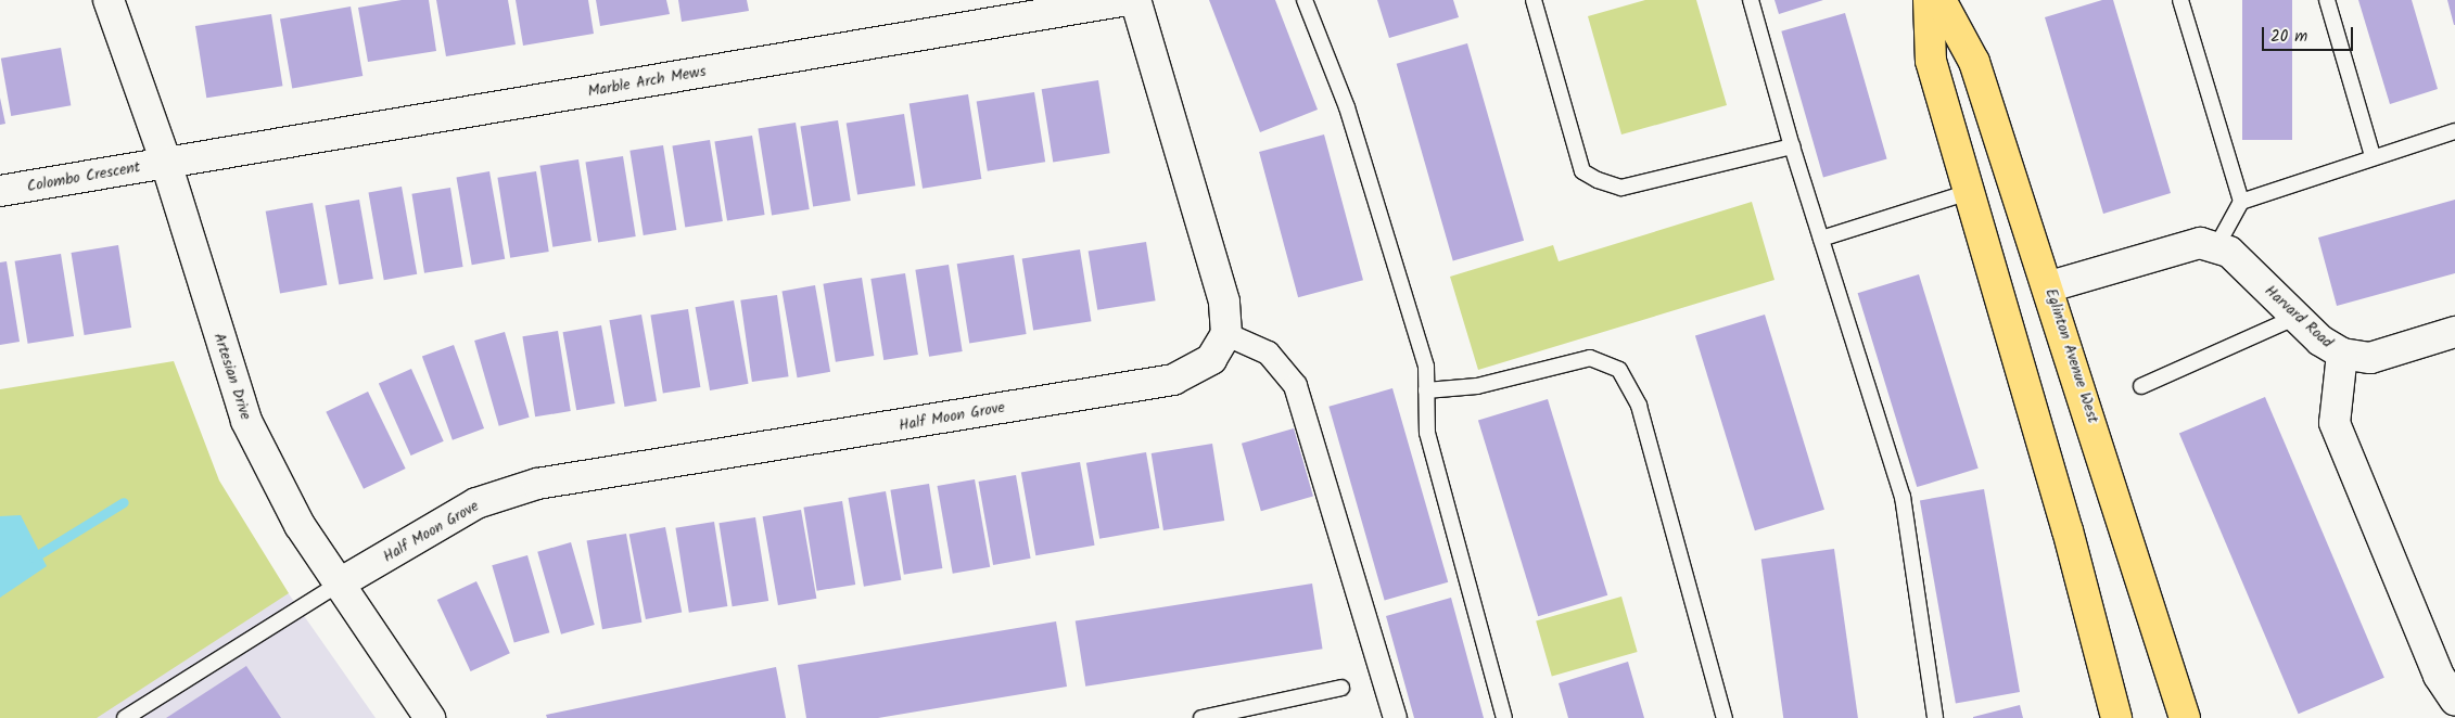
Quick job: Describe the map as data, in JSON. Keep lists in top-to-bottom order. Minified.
{"streets":{"main road":["Eglinton Avenue West"],"street":["Marble Arch Mews","Colombo Crescent","Harvard Road","Artesian Drive","Half Moon Grove"]},"crossings":[["Marble Arch Mews","Colombo Crescent"],["Marble Arch Mews","Artesian Drive"],["Colombo Crescent","Artesian Drive"],["Artesian Drive","Half Moon Grove"]],"scale_bar":"20 m"}
